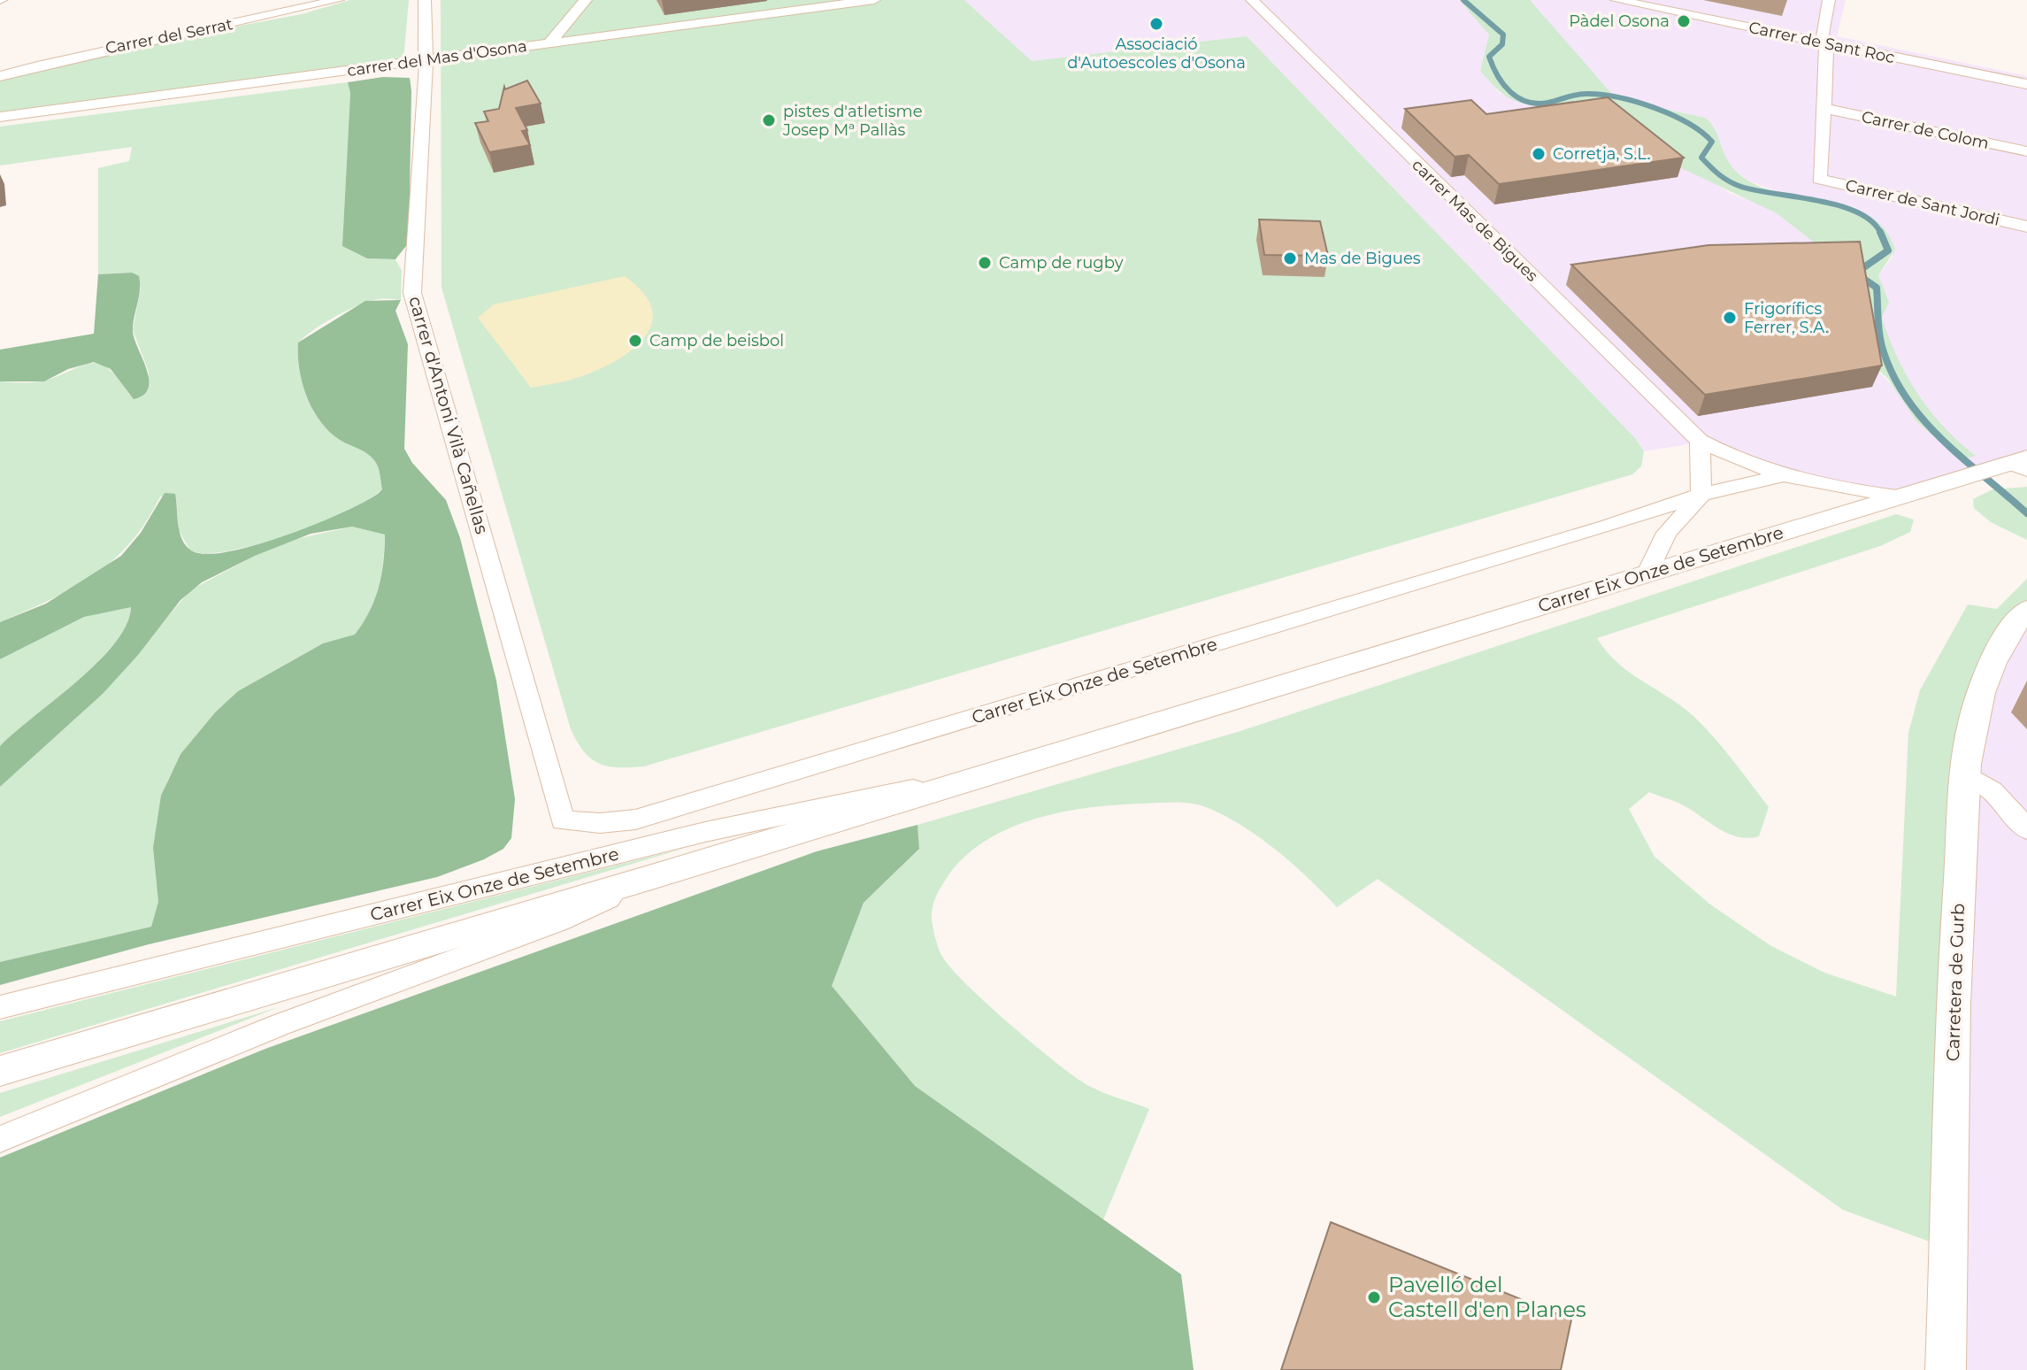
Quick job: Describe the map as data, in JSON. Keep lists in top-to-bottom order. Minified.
{"streets":{"street":["Carrer del Serrat","Carrer de Sant Roc","carrer del Mas d'Osona","Carrer de Colom","Carrer de Sant Jordi","carrer Mas de Bigues","carrer d'Antoni Vilà Cañellas","Carrer Eix Onze de Setembre","Carretera de Gurb"]},"crossings":[["carrer del Mas d'Osona","carrer d'Antoni Vilà Cañellas"],["Carrer de Colom","Carrer de Sant Jordi"],["carrer Mas de Bigues","Carrer Eix Onze de Setembre"],["carrer d'Antoni Vilà Cañellas","Carrer Eix Onze de Setembre"]],"places":["Pàdel Osona","Associació d'Autoescoles d'Osona","pistes d'atletisme Josep Mª Pallàs","Corretja, S.L.","Mas de Bigues","Camp de rugby","Frigorífics Ferrer, S.A.","Camp de beisbol","Pavelló del Castell d'en Planes"]}
